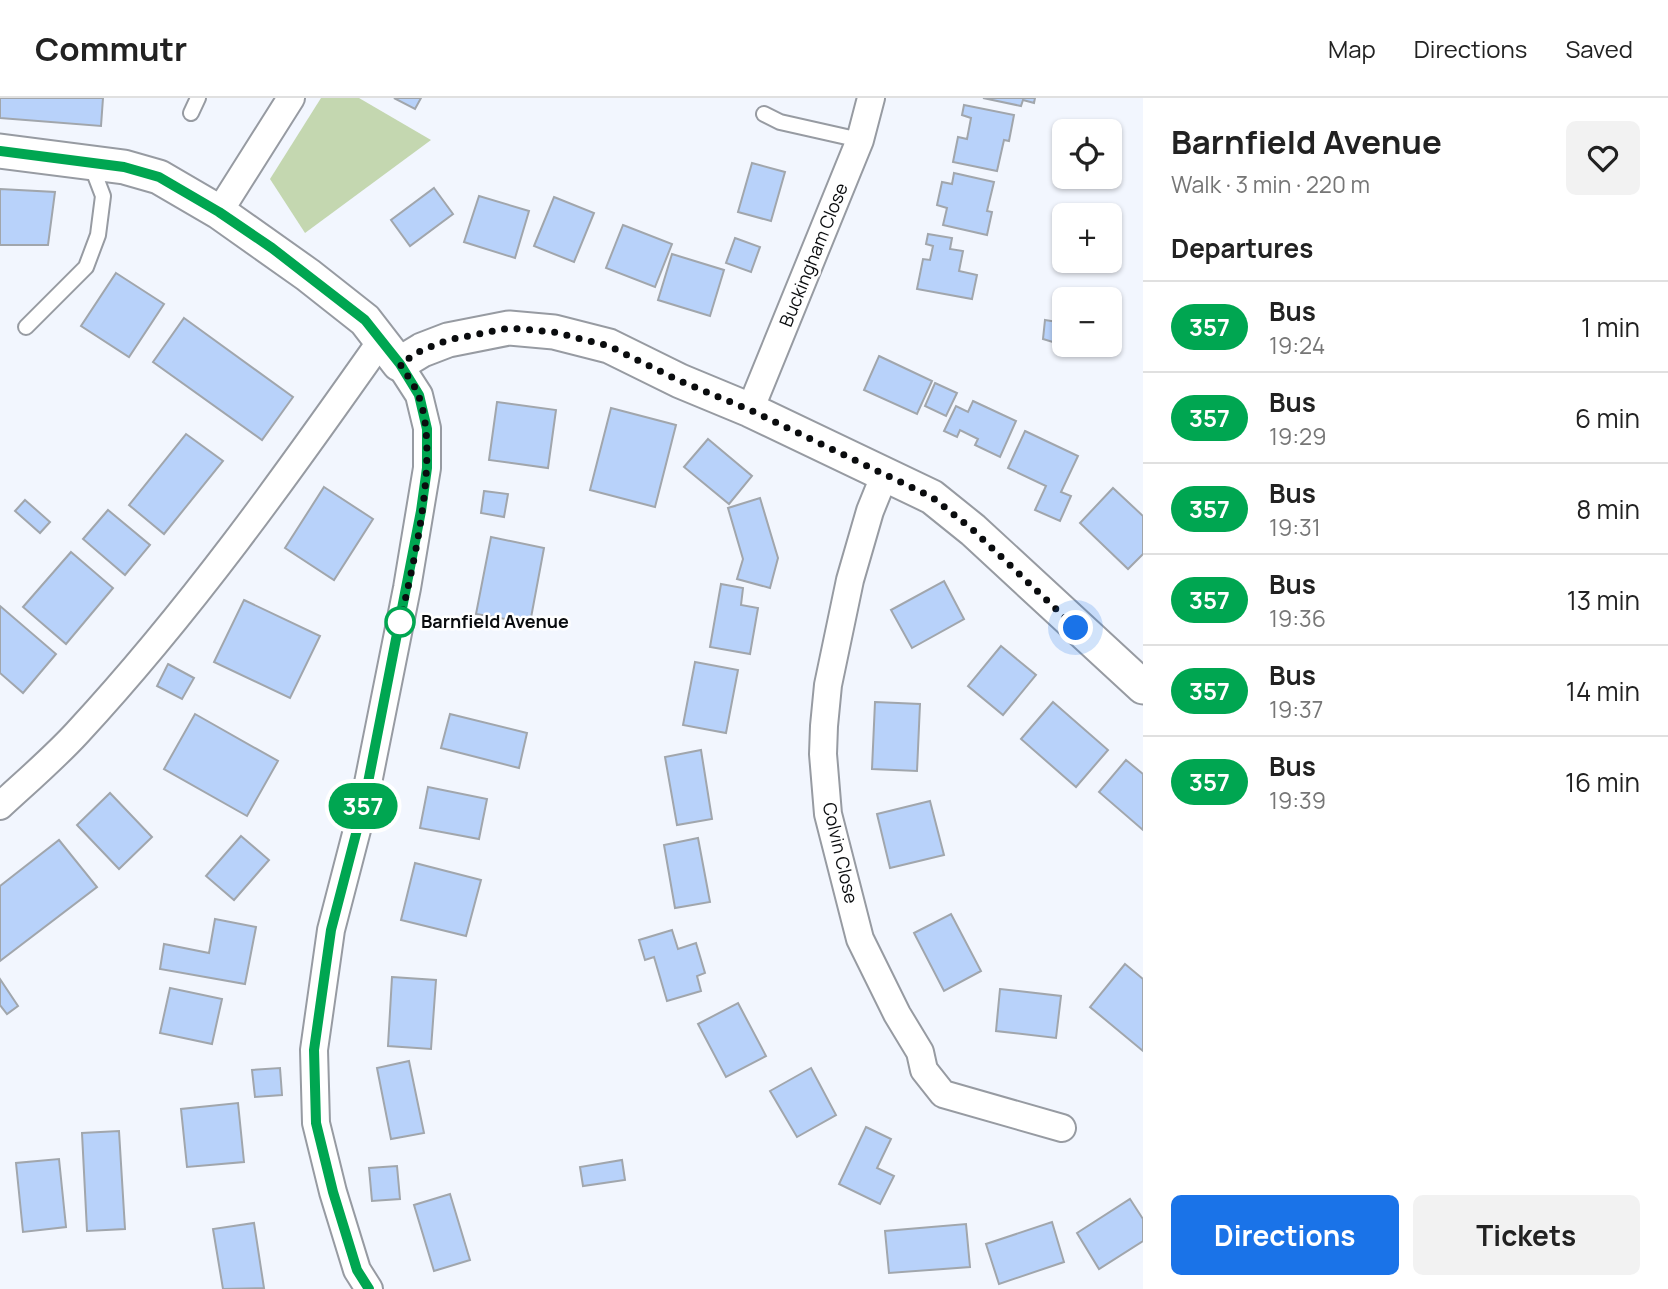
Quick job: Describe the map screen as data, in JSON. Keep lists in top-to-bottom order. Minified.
{"streets":{"street":["Buckingham Close","Colvin Close"]},"places":["Barnfield Avenue"],"lines":["bus line 357"],"page":{"header":"Commutr","nav":["Map","Directions","Saved"],"on_map":"357","heading":[["Barnfield Avenue","Walk · 3 min · 220 m"],"Departures"],"map_buttons":["+","−"],"list":[{"mark":"357","name":"Bus","note":"19:24","value":"1 min"},{"mark":"357","name":"Bus","note":"19:29","value":"6 min"},{"mark":"357","name":"Bus","note":"19:31","value":"8 min"},{"mark":"357","name":"Bus","note":"19:36","value":"13 min"},{"mark":"357","name":"Bus","note":"19:37","value":"14 min"},{"mark":"357","name":"Bus","note":"19:39","value":"16 min"}],"buttons":["Directions","Tickets"]}}
